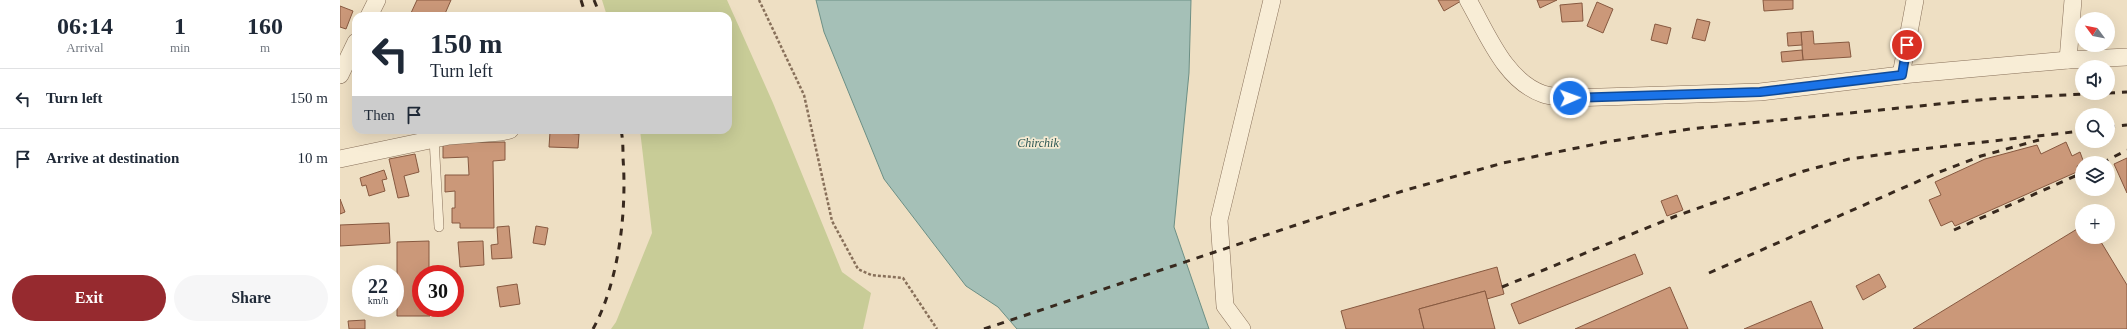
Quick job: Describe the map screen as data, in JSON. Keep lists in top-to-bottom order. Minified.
{"water":["Chirchik"],"north":"top left","page":{"eta":["06:14","Arrival","1","min","160","m"],"map_buttons":"+","turn":["150 m","Turn left"],"list":[{"name":"Turn left","value":"150 m"},{"name":"Arrive at destination","value":"10 m"}],"then":"Then","speed":"22 km/h","limit":"30","buttons":["Exit","Share"]}}
